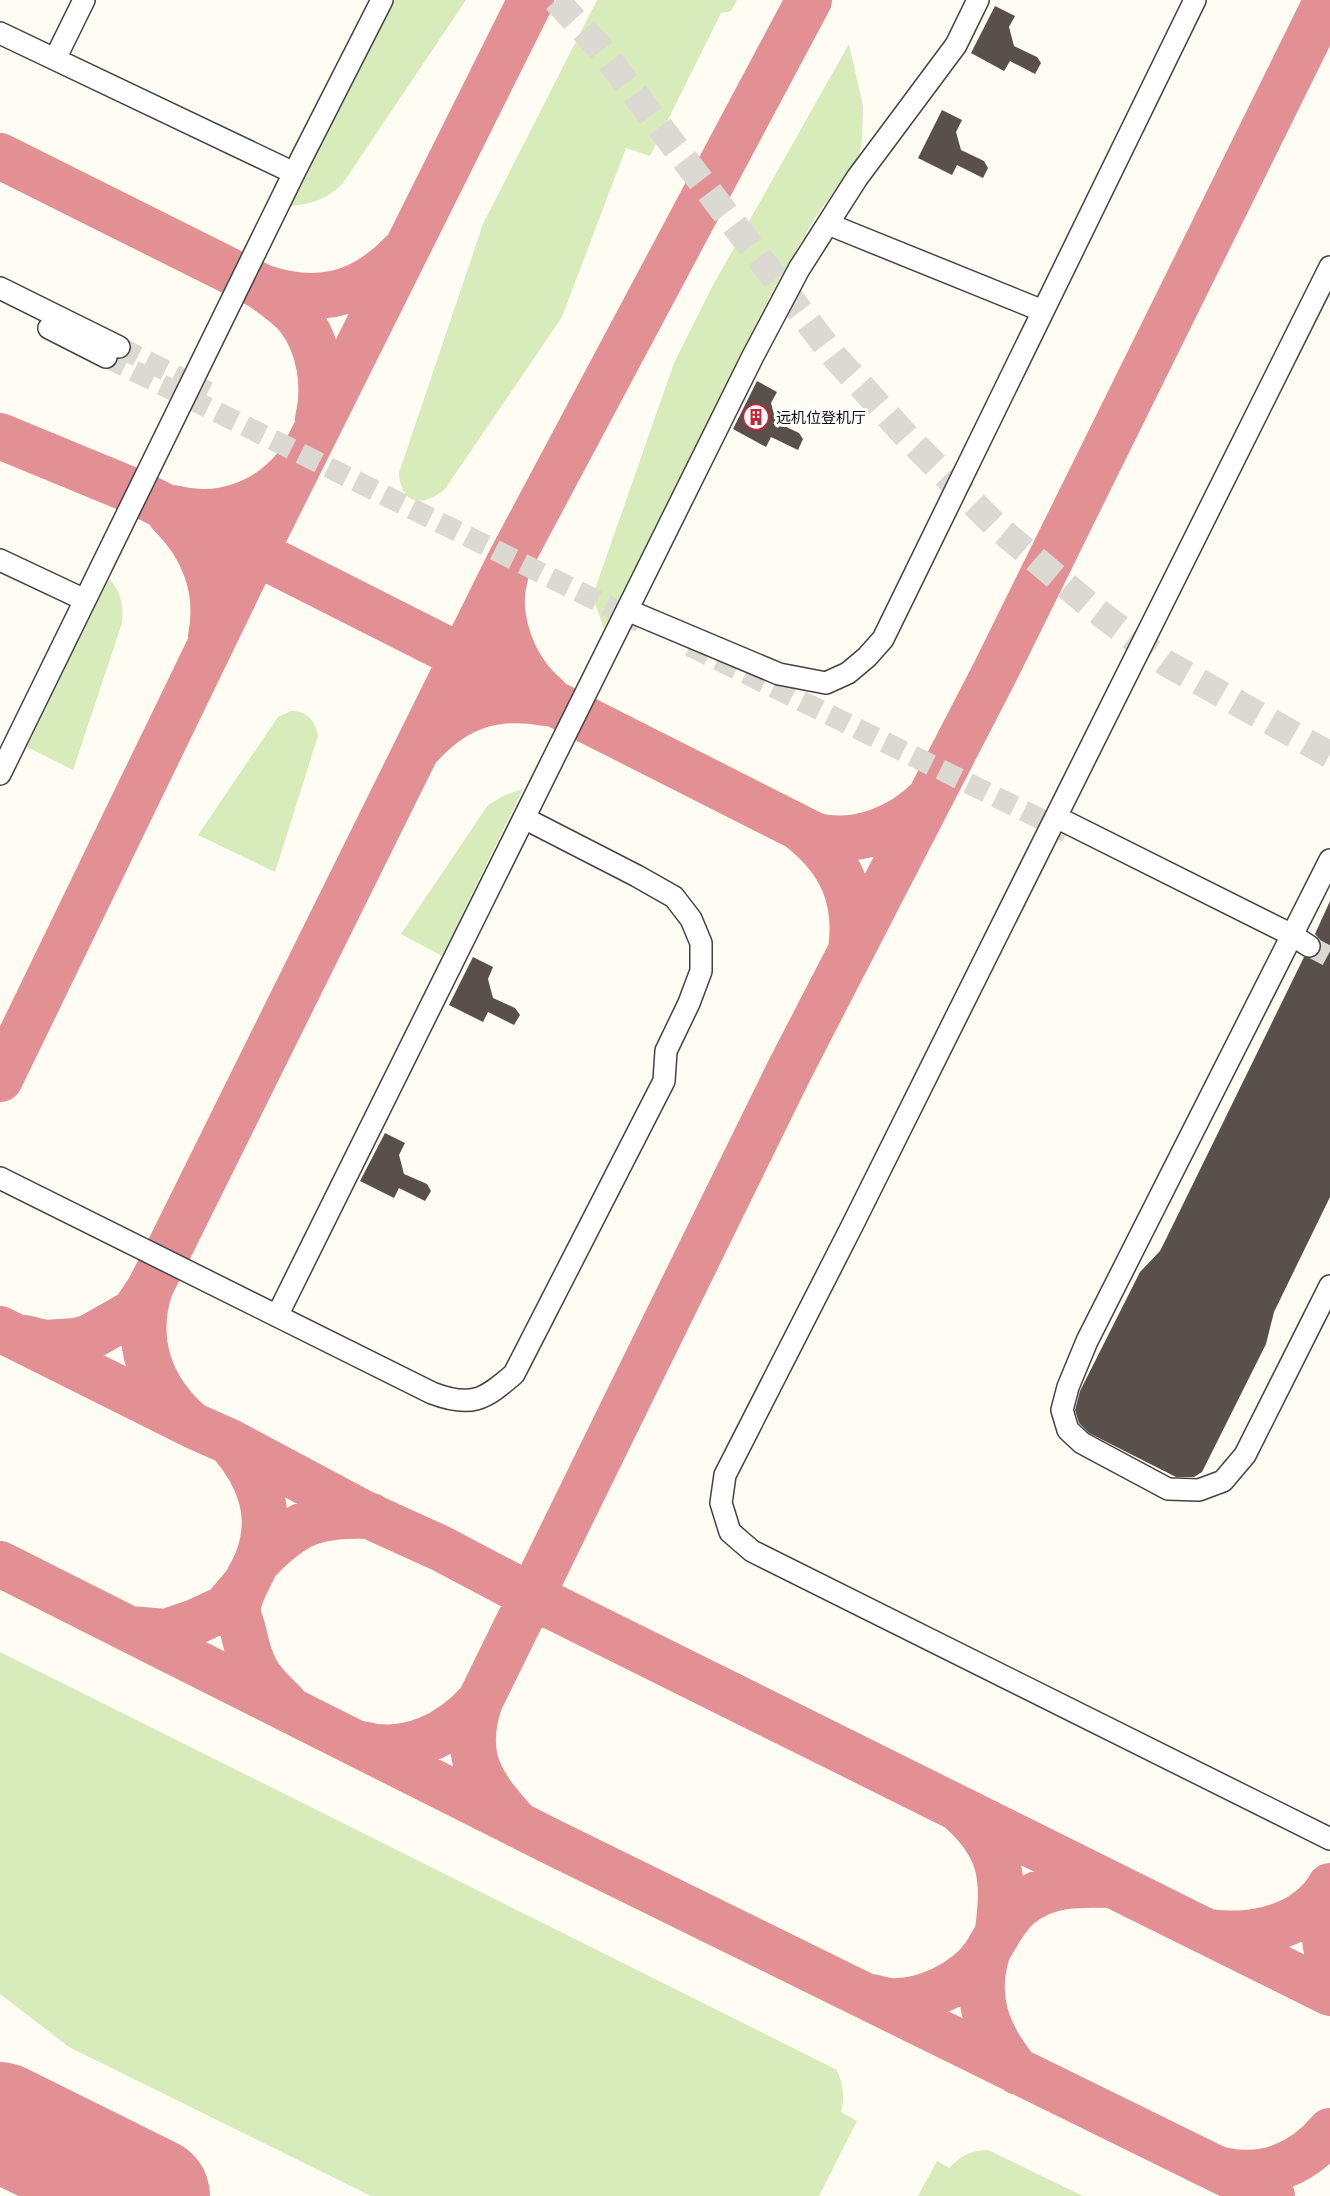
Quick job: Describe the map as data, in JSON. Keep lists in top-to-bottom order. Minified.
{"places":{"building":["远机位登机厅"]}}
